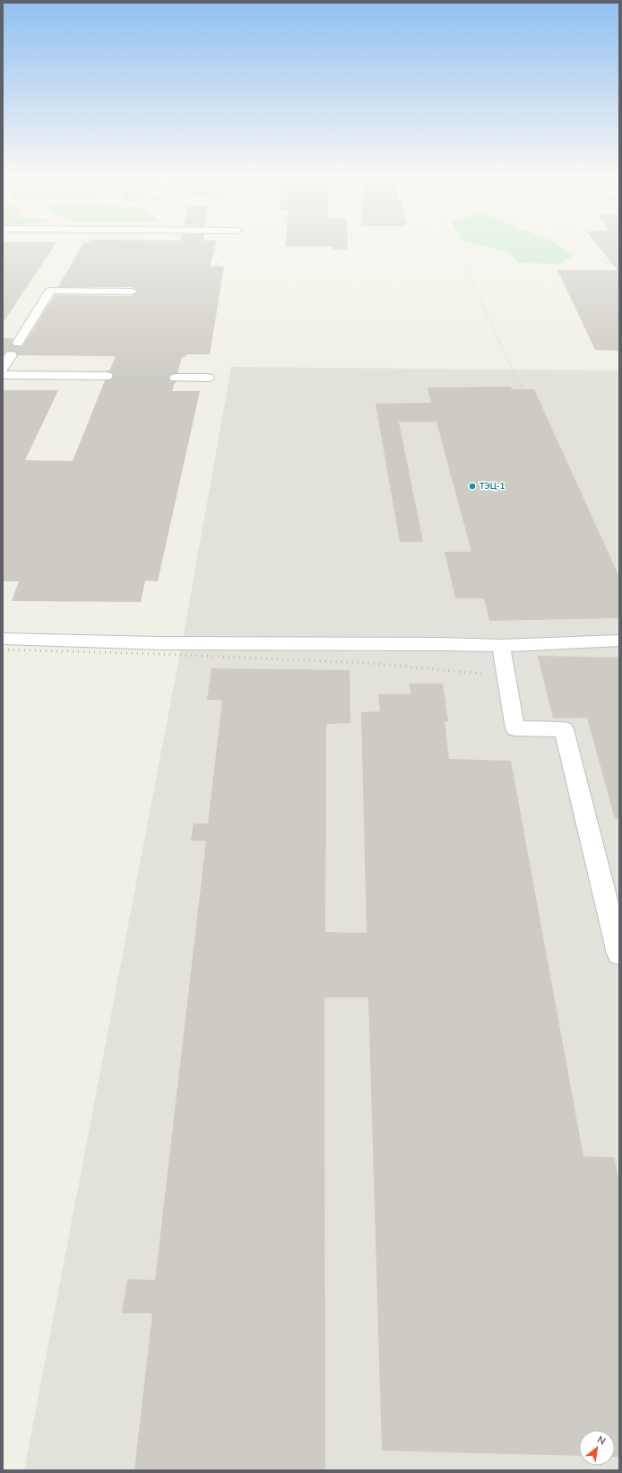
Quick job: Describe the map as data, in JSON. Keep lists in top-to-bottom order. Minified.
{"places":["ТЭЦ-1"],"north":"top right"}
